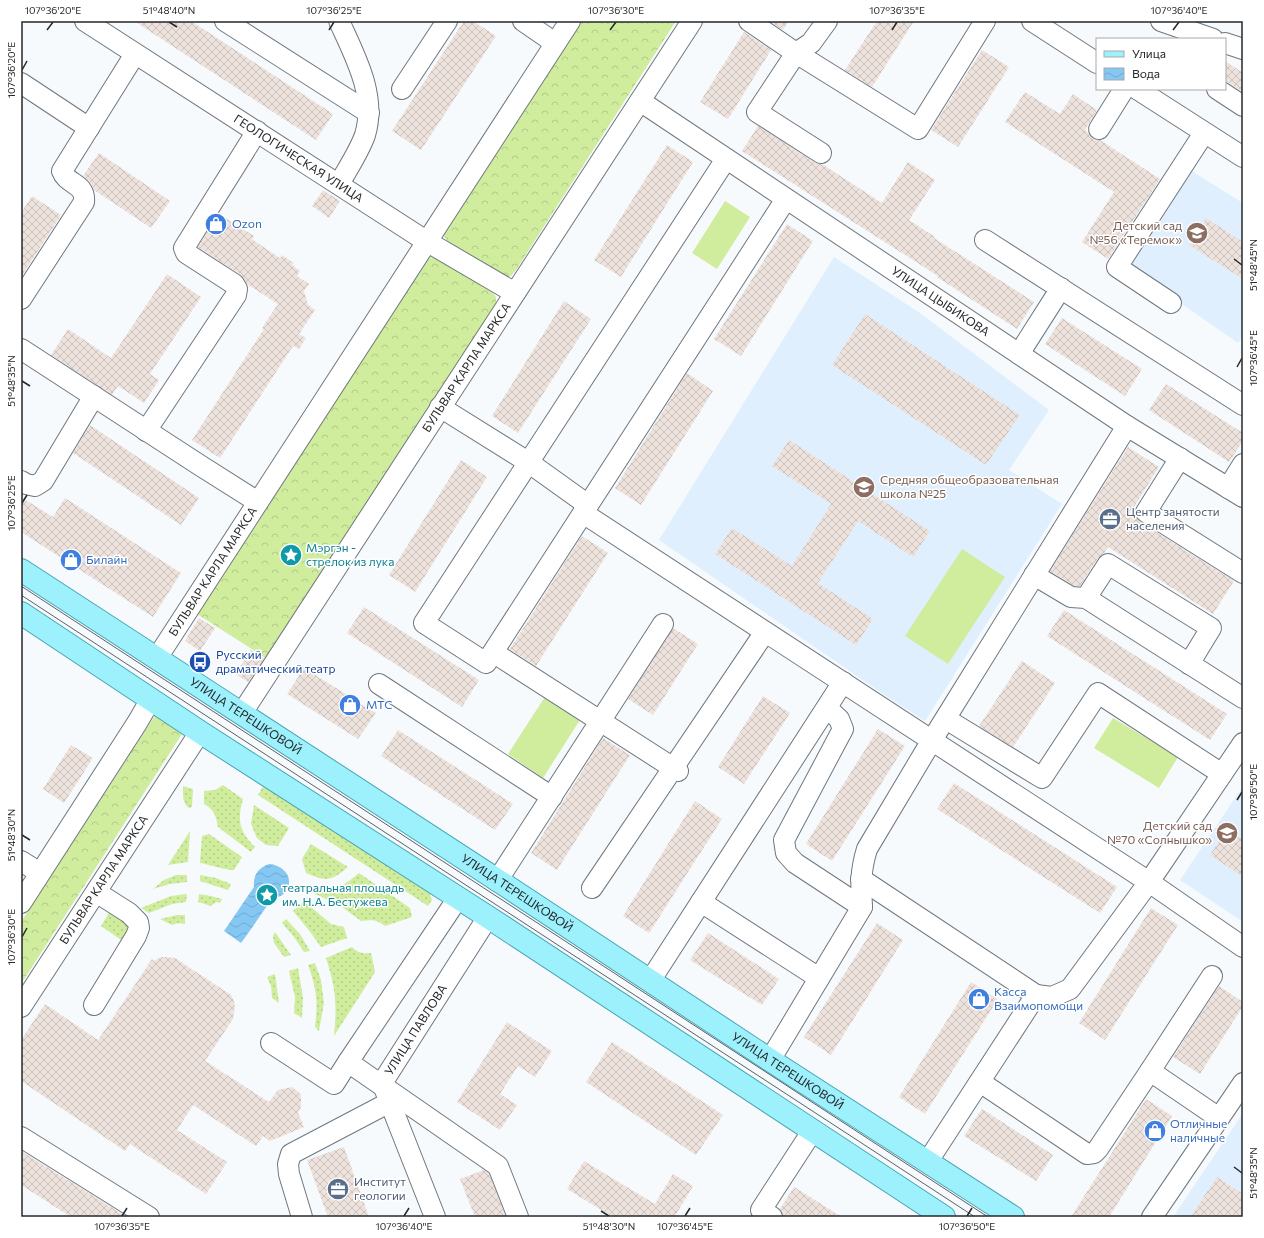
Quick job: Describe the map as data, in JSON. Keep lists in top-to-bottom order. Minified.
{"streets":{"main road":["УЛИЦА ТЕРЕШКОВОЙ"],"street":["ГЕОЛОГИЧЕСКАЯ УЛИЦА","УЛИЦА ЦЫБИКОВА","БУЛЬВАР КАРЛА МАРКСА","УЛИЦА ПАВЛОВА"]},"crossings":[["ГЕОЛОГИЧЕСКАЯ УЛИЦА","БУЛЬВАР КАРЛА МАРКСА"],["УЛИЦА ЦЫБИКОВА","БУЛЬВАР КАРЛА МАРКСА"],["БУЛЬВАР КАРЛА МАРКСА","УЛИЦА ТЕРЕШКОВОЙ"]],"places":{"shop":["Ozon","Билайн","МТС","Касса Взаимопомощи","Отличные наличные"],"school or university":["Детский сад №56 «Теремок»","Средняя общеобразовательная школа №25","Детский сад №70 «Солнышко»"],"office":["Центр занятости населения","Институт геологии"],"place":["Мэргэн - стрелок из лука","театральная площадь им. Н.А. Бестужева"],"bus stop":["Русский драматический театр"]},"legend":["Улица","Вода"],"coordinates":["107°36'20\"E","51°48'40\"N","107°36'25\"E","107°36'30\"E","107°36'35\"E","107°36'40\"E","51°48'45\"N","107°36'45\"E","51°48'35\"N","107°36'50\"E","51°48'30\"N"]}
